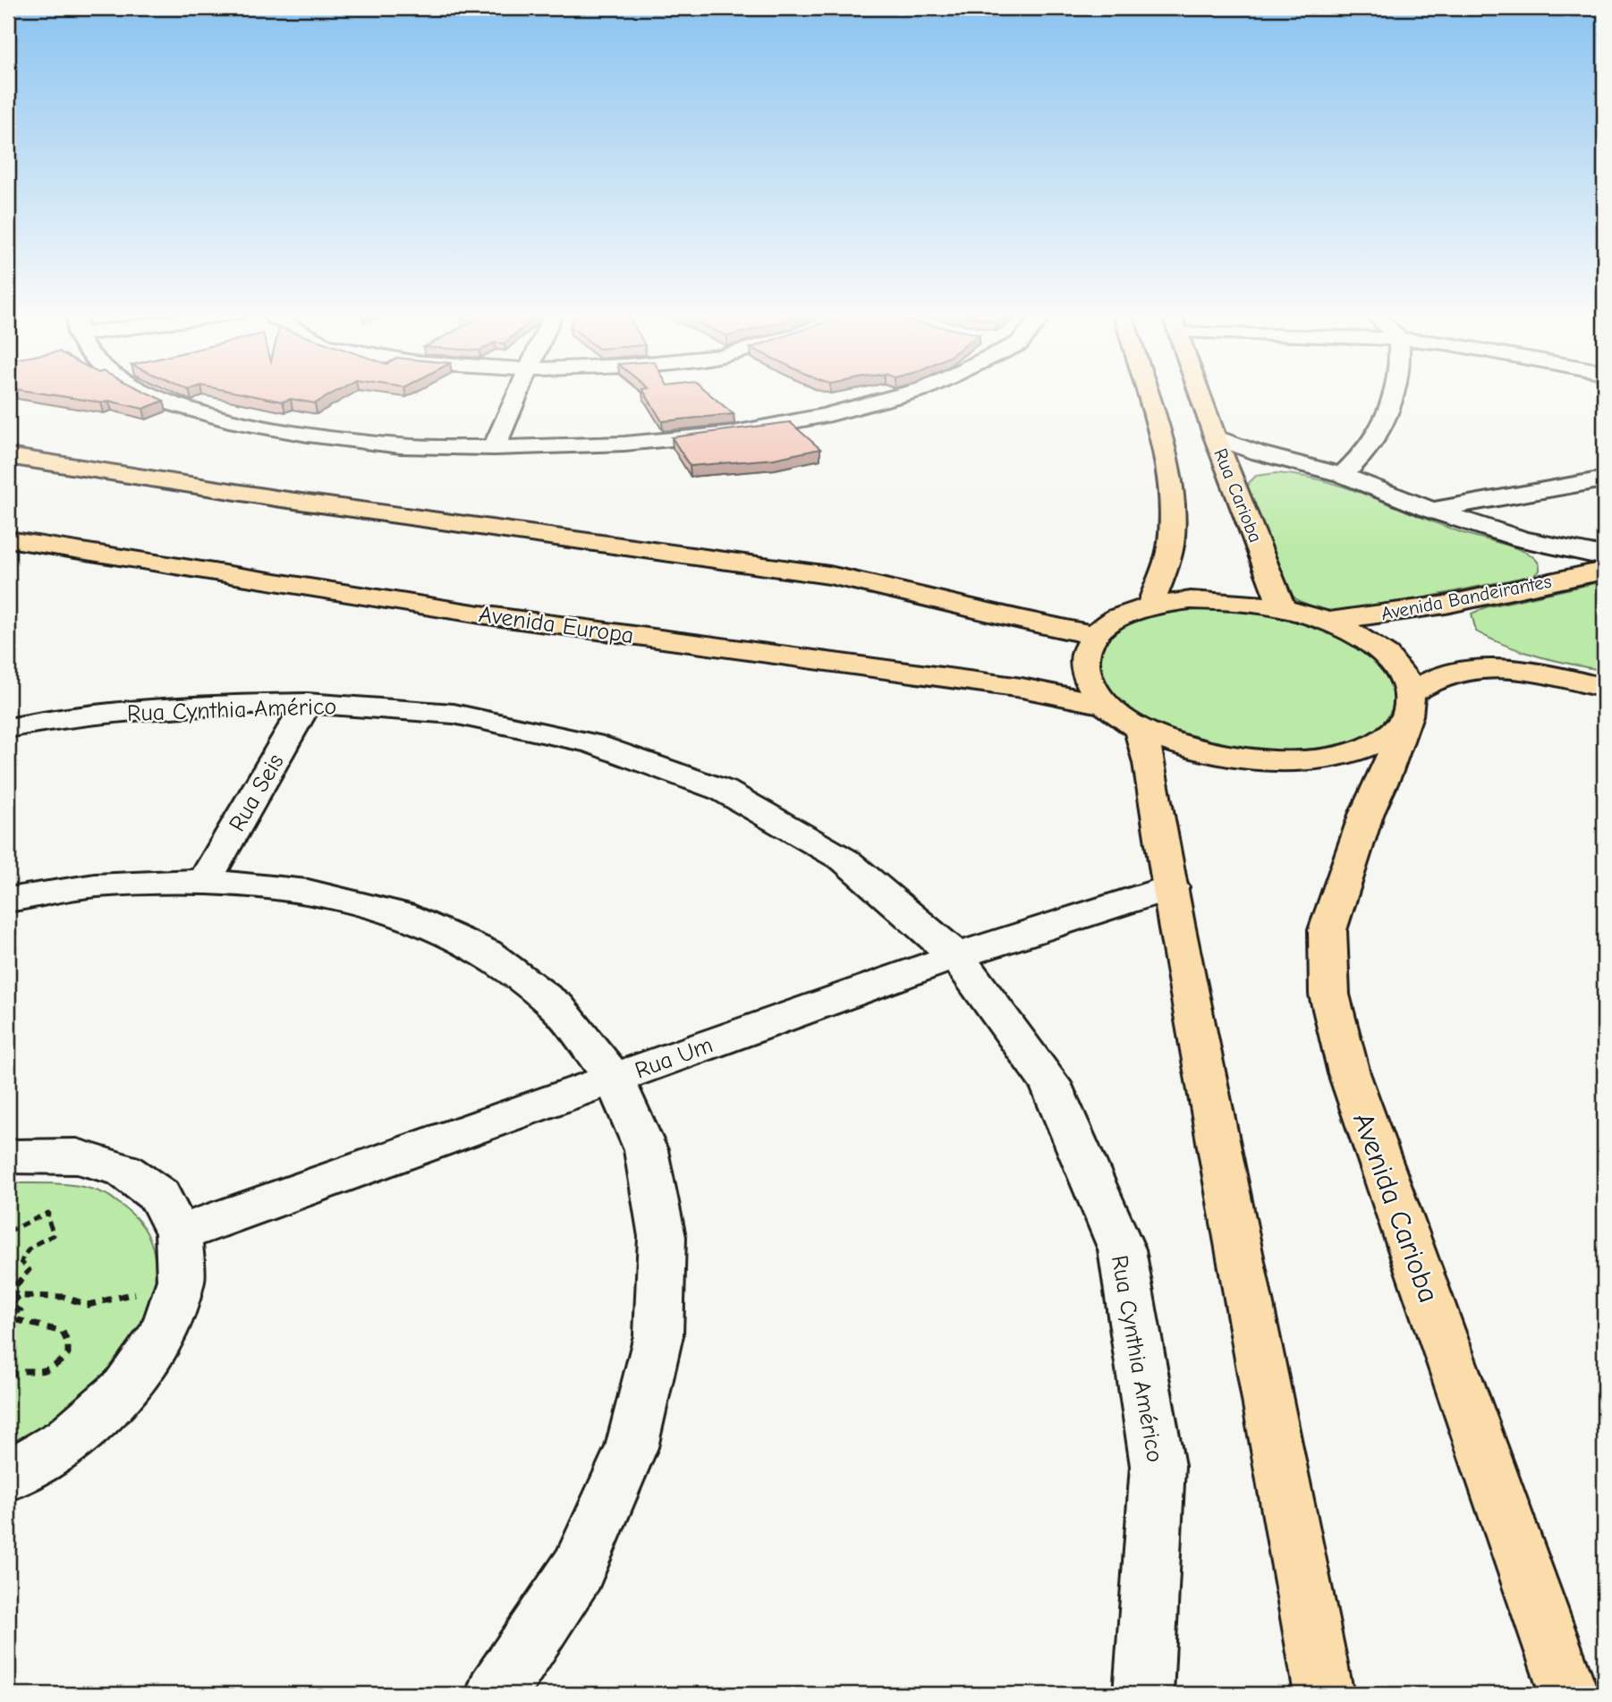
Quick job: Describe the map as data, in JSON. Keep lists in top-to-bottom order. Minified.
{"streets":{"main road":["Rua Carioba","Avenida Bandeirantes","Avenida Europa","Avenida Carioba"],"street":["Rua Cynthia Américo","Rua Seis","Rua Um"]},"crossings":[["Avenida Europa","Avenida Carioba"],["Rua Cynthia Américo","Rua Seis"],["Rua Cynthia Américo","Rua Um"]]}
